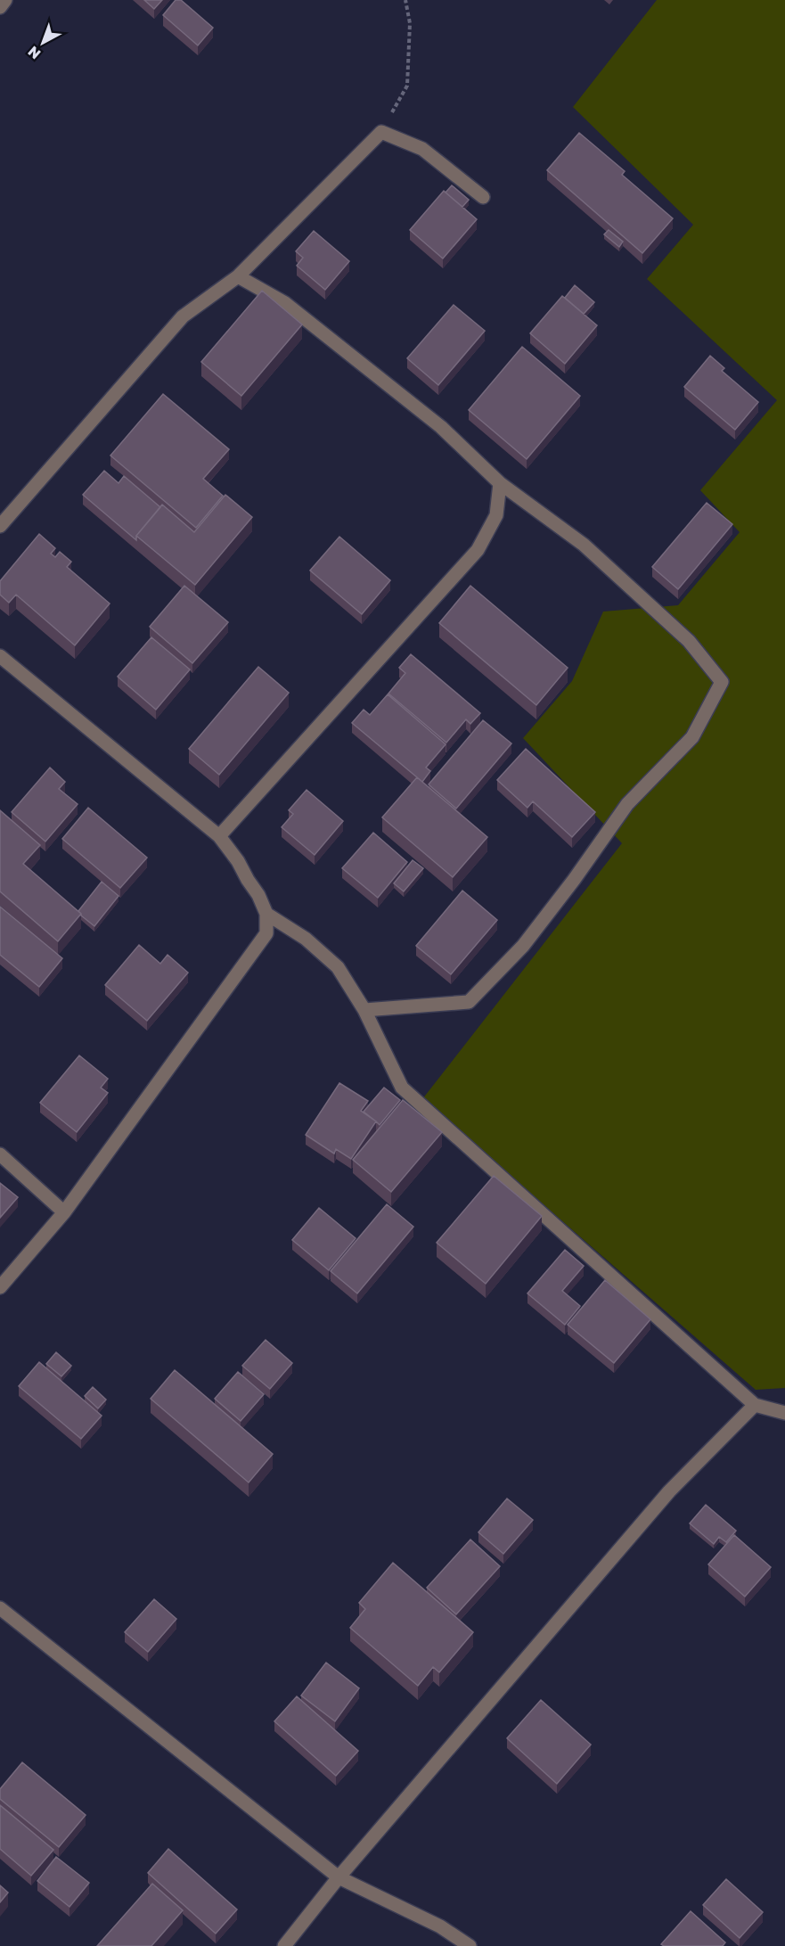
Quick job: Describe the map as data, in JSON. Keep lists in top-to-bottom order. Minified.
{"north":"bottom left"}
